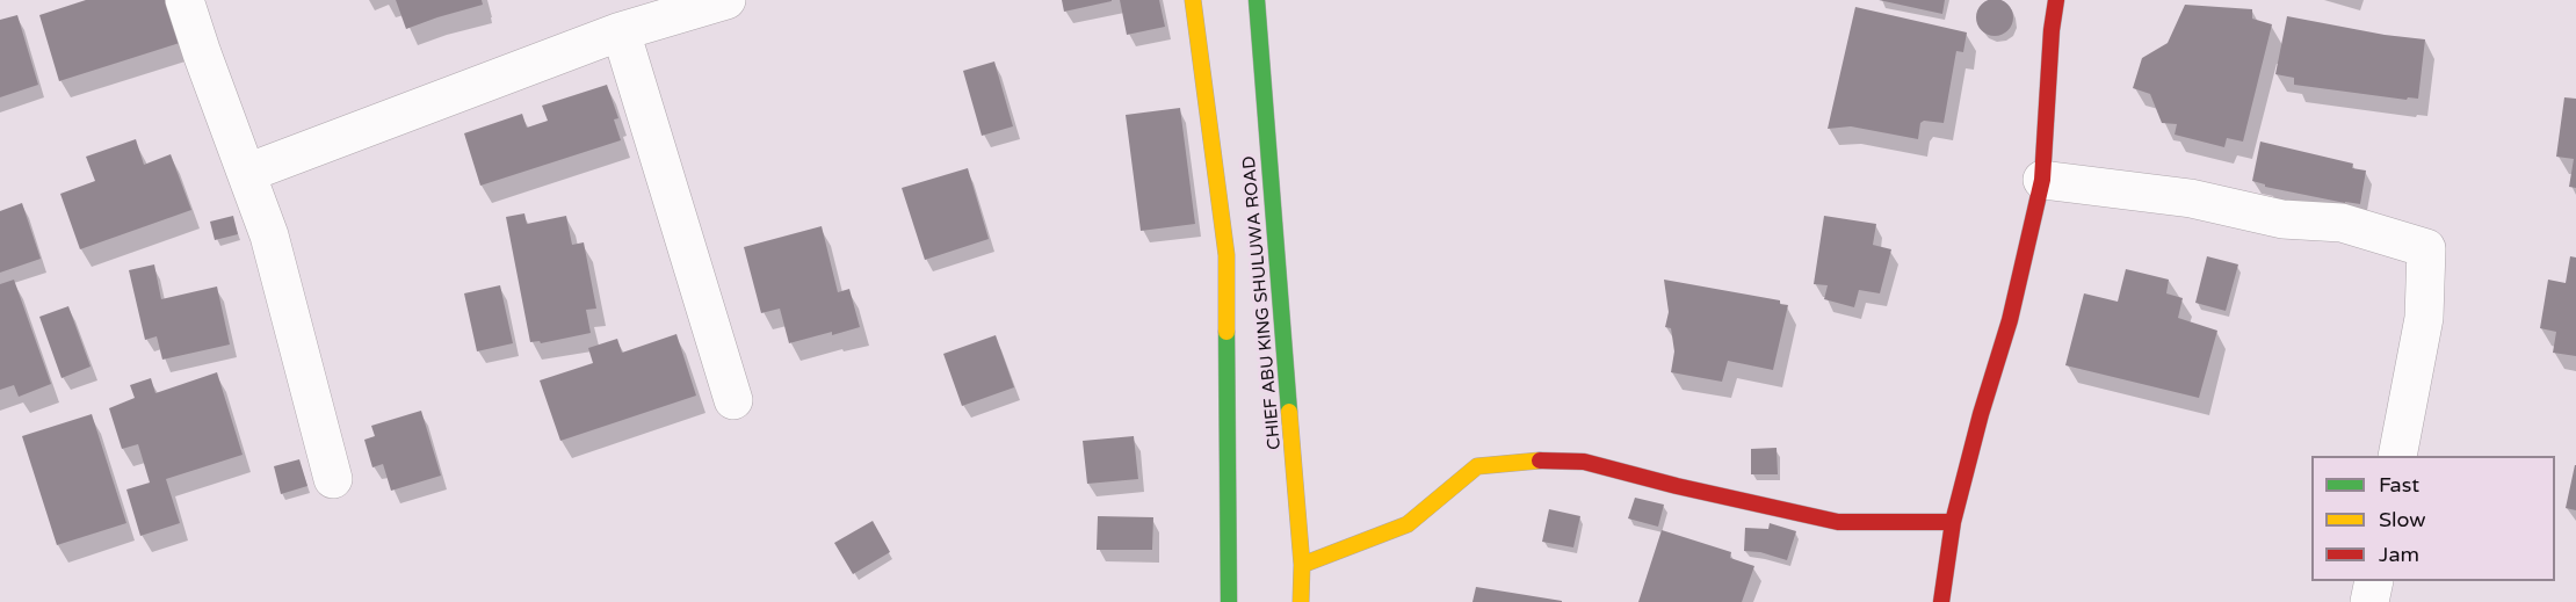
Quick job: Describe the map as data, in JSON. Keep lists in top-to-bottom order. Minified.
{"streets":{"street":["CHIEF ABU KING SHULUWA ROAD"]},"legend":["Fast","Slow","Jam"]}
